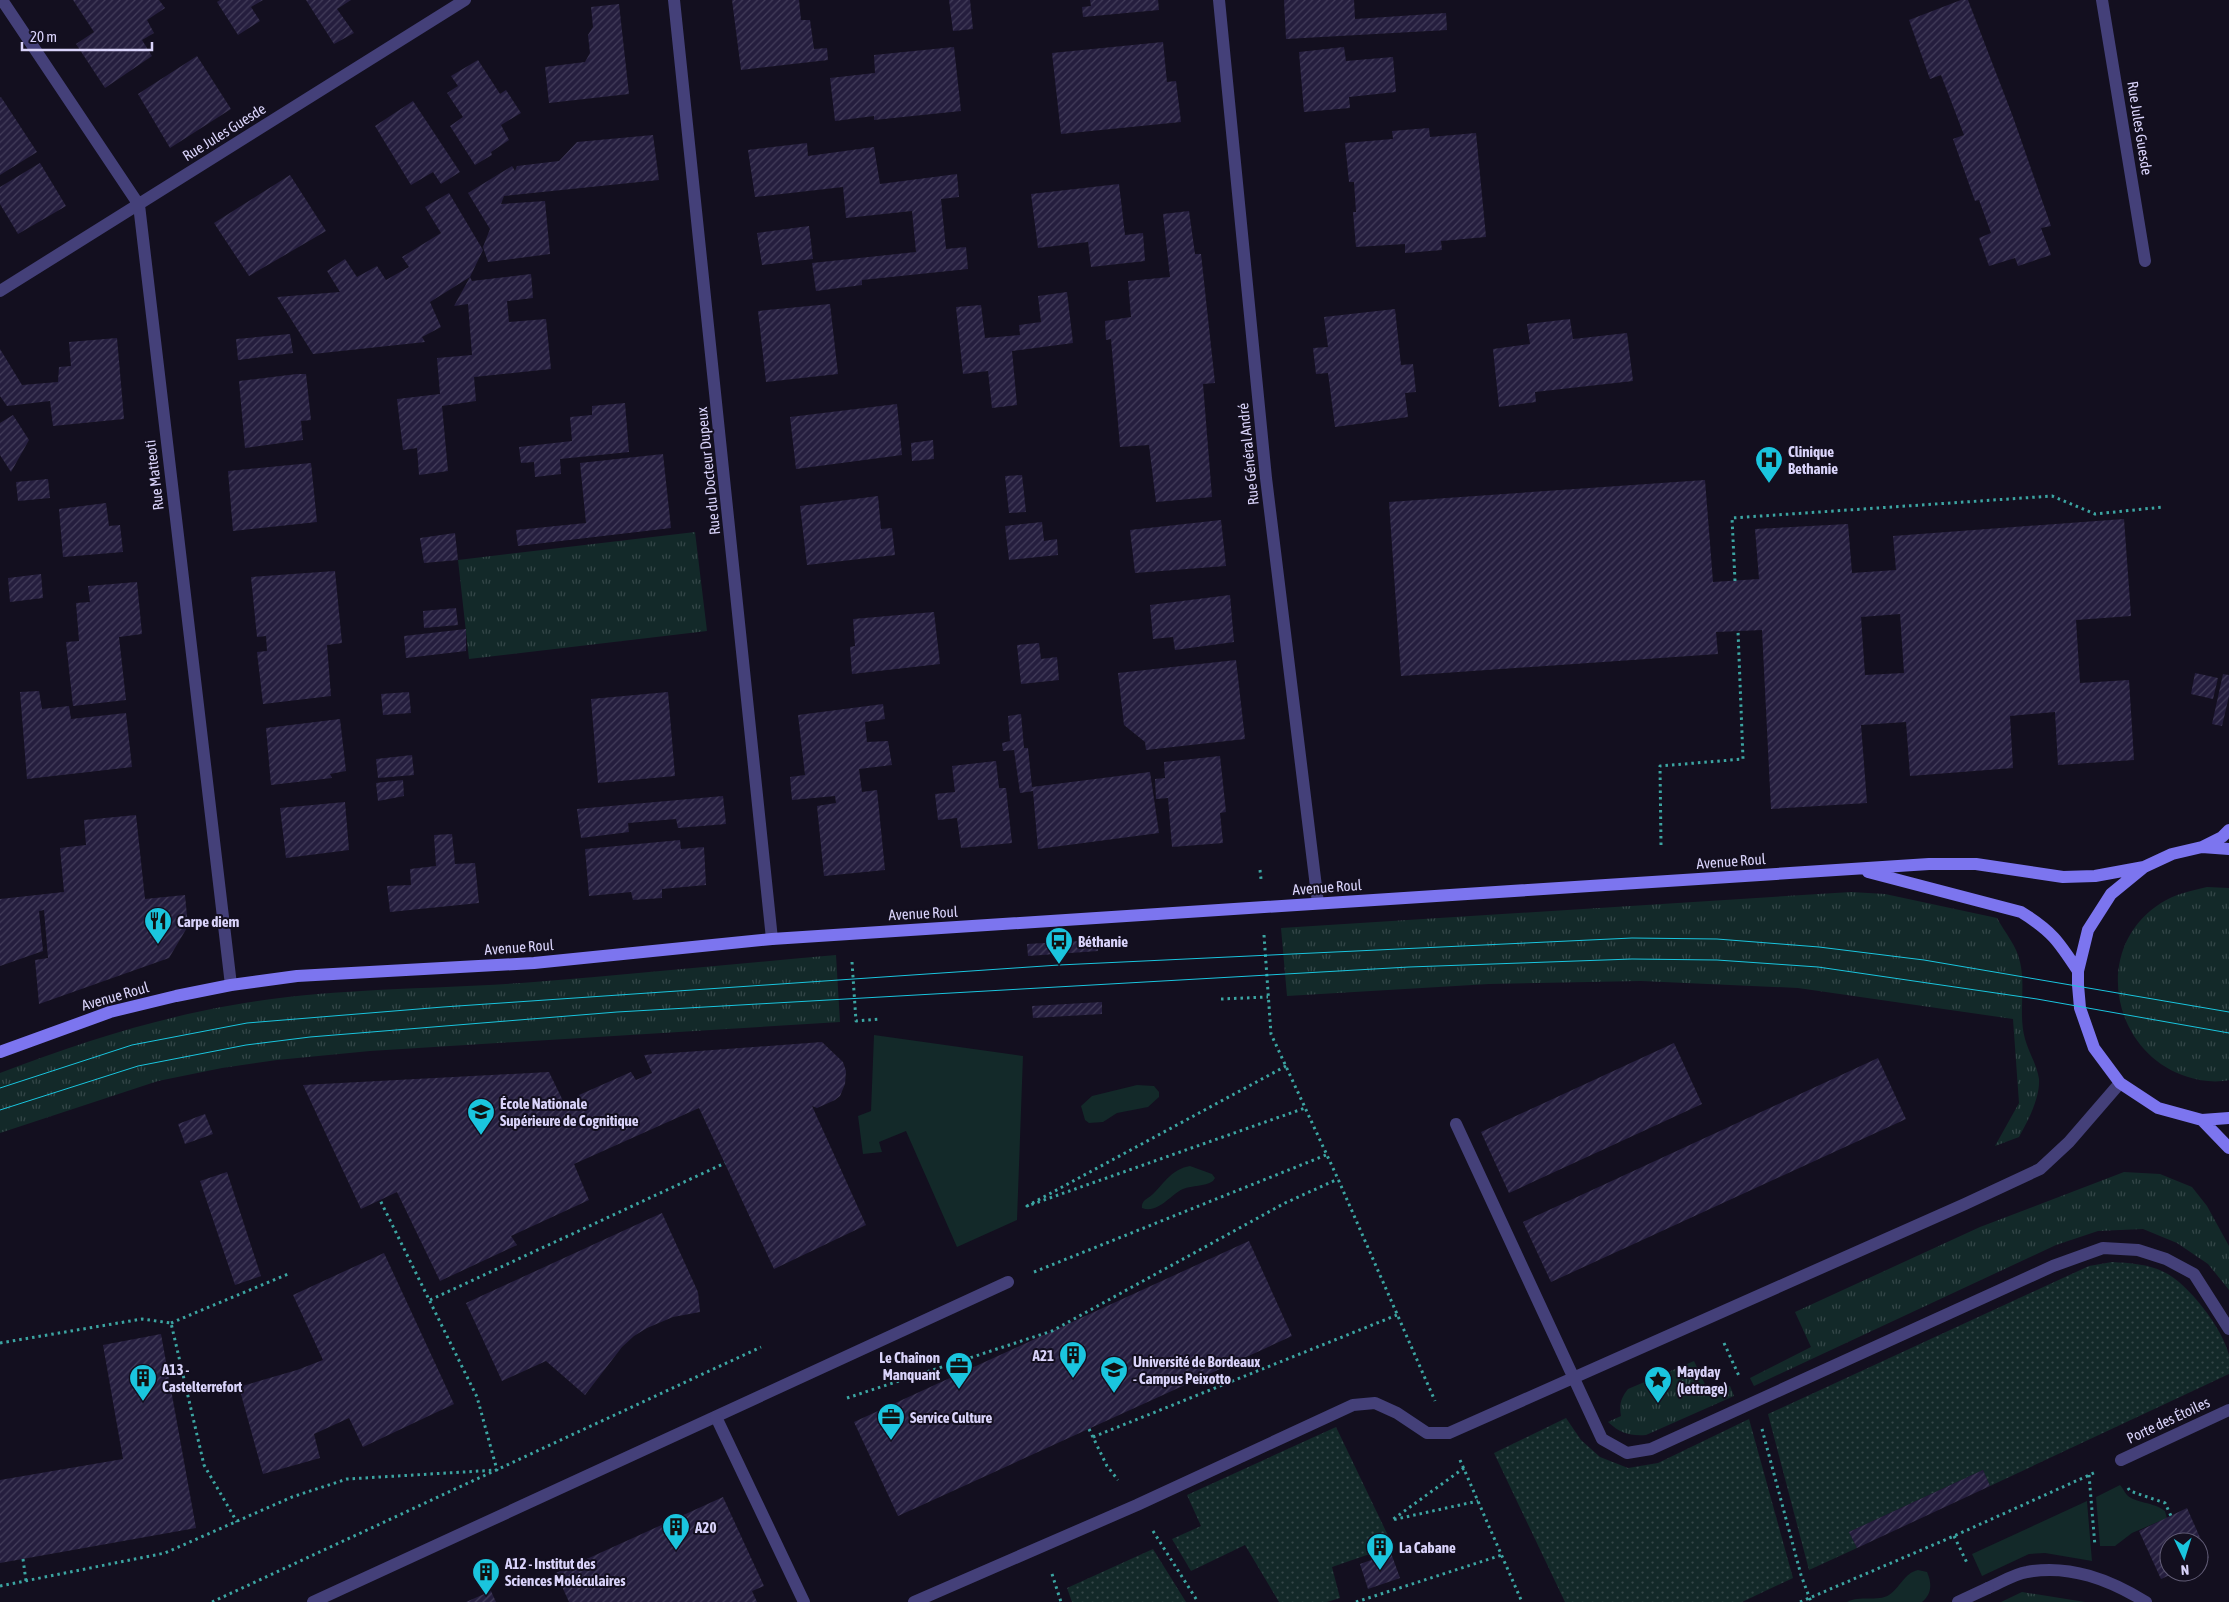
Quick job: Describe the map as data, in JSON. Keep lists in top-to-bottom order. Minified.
{"streets":{"main road":["Avenue Roul"],"street":["Rue Jules Guesde","Rue Général André","Rue du Docteur Dupeux","Rue Matteoti","Porte des Étoiles"]},"crossings":[["Rue Jules Guesde","Rue Matteoti"],["Rue Général André","Avenue Roul"],["Rue du Docteur Dupeux","Avenue Roul"],["Rue Matteoti","Avenue Roul"]],"places":{"hospital":["Clinique Bethanie"],"restaurant":["Carpe diem"],"bus stop":["Béthanie"],"school or university":["École Nationale Supérieure de Cognitique","Université de Bordeaux - Campus Peixotto"],"building":["A21","A13 - Castelterrefort","A20","La Cabane","A12 - Institut des Sciences Moléculaires"],"office":["Le Chaînon Manquant","Service Culture"],"place":["Mayday (lettrage)"]},"scale_bar":"20 m","north":"bottom"}
